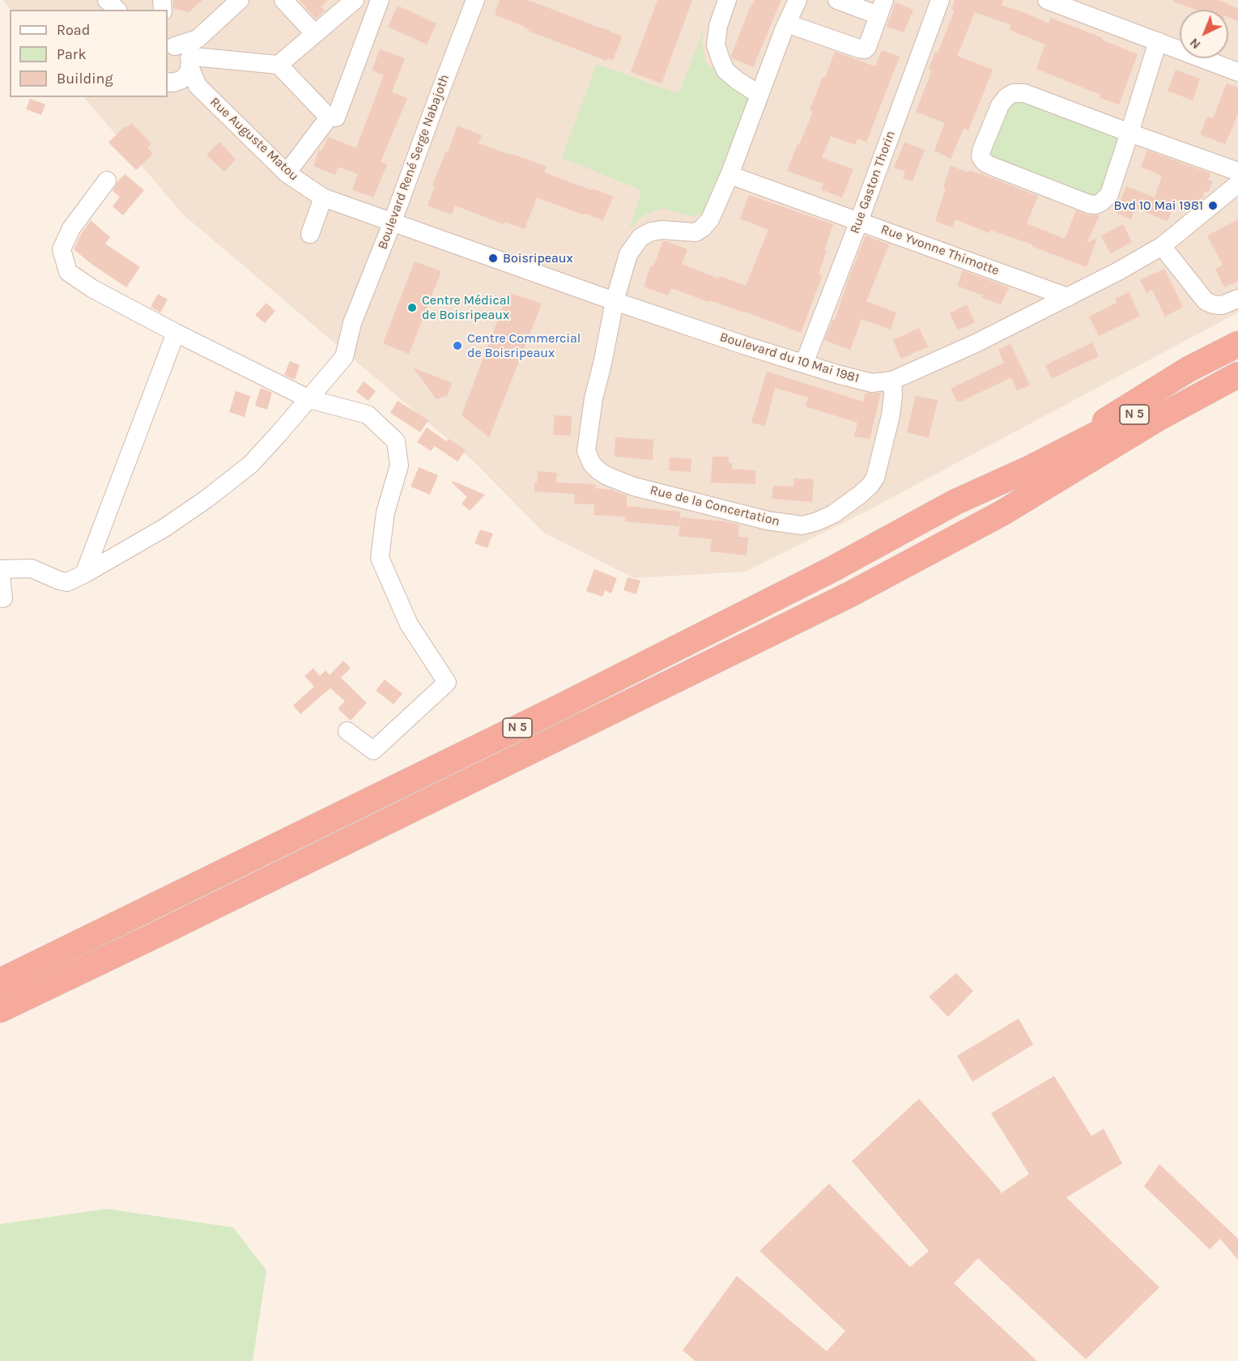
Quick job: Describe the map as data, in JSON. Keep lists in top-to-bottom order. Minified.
{"streets":{"highway":["N 5"],"street":["Rue Auguste Matou","Boulevard René Serge Nabajoth","Rue Gaston Thorin","Rue Yvonne Thimotte","Boulevard du 10 Mai 1981","Rue de la Concertation"]},"crossings":[["Rue Auguste Matou","Boulevard René Serge Nabajoth"],["Rue Auguste Matou","Boulevard du 10 Mai 1981"],["Boulevard René Serge Nabajoth","Boulevard du 10 Mai 1981"],["Rue Gaston Thorin","Rue Yvonne Thimotte"],["Rue Gaston Thorin","Boulevard du 10 Mai 1981"],["Rue Yvonne Thimotte","Boulevard du 10 Mai 1981"],["Rue Yvonne Thimotte","Rue de la Concertation"],["Boulevard du 10 Mai 1981","Rue de la Concertation"]],"places":["Bvd 10 Mai 1981","Boisripeaux","Centre Médical de Boisripeaux","Centre Commercial de Boisripeaux"],"legend":["Road","Park","Building"],"north":"bottom left"}
